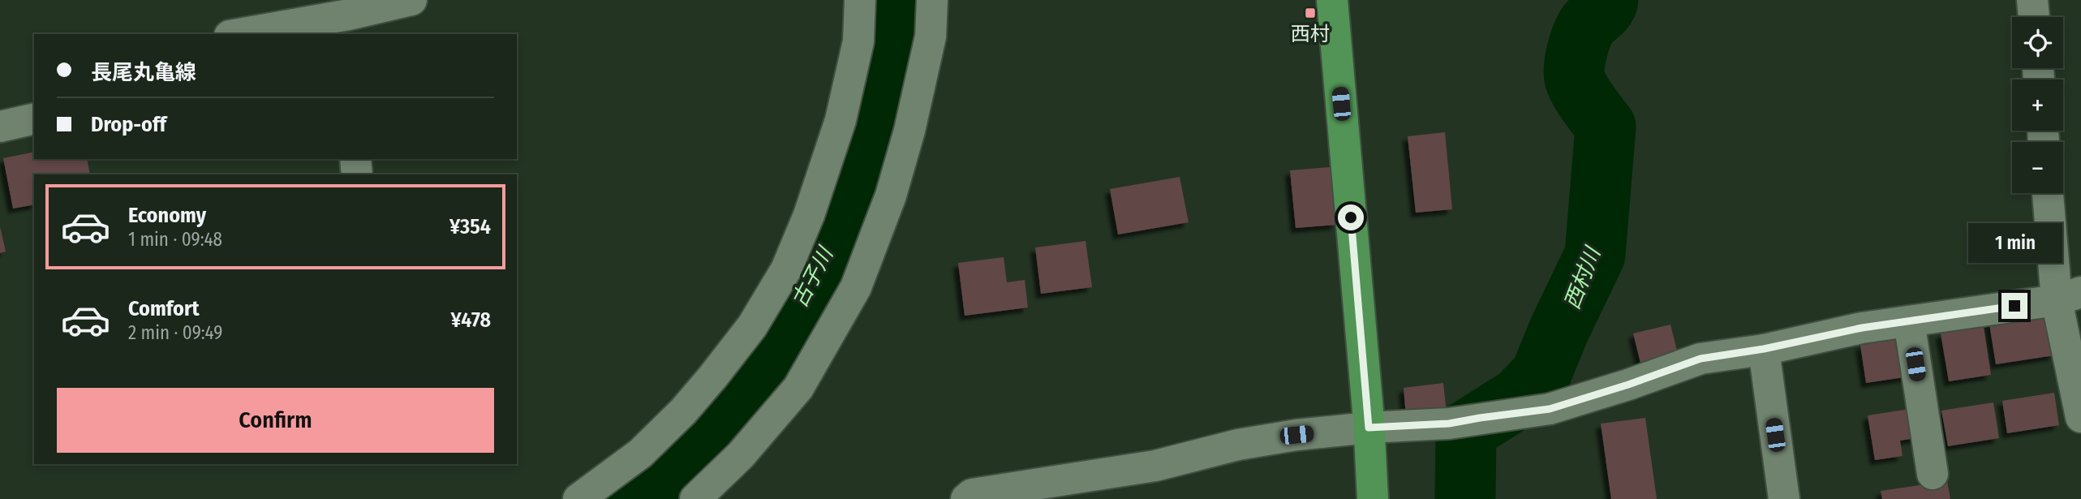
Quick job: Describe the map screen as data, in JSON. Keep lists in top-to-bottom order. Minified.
{"water":["古子川","西村川"],"places":{"transit":["西村"]},"page":{"map_buttons":["+","−"],"banner":["長尾丸亀線","Drop-off"],"list":[{"name":"Economy","note":"1 min · 09:48","value":"¥354"},{"name":"Comfort","note":"2 min · 09:49","value":"¥478"}],"bubble":"1 min","buttons":"Confirm"}}
